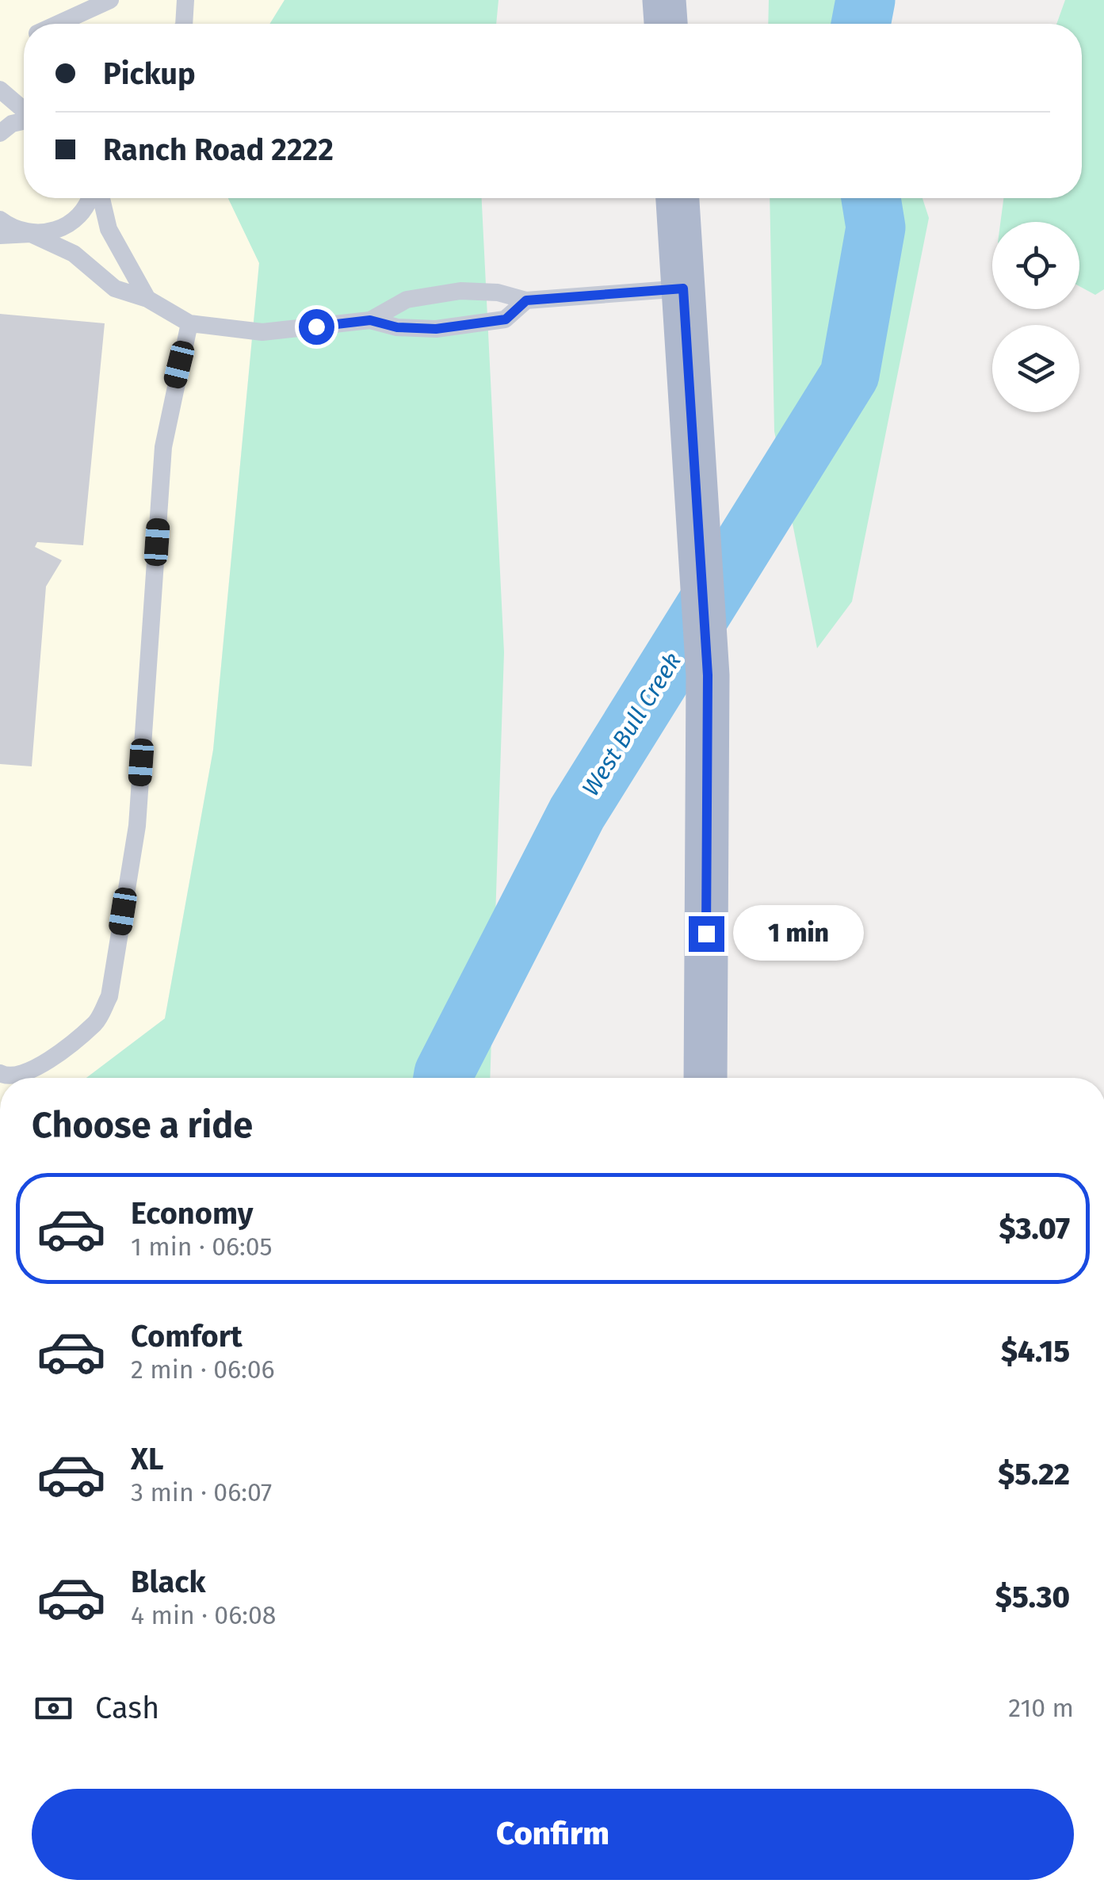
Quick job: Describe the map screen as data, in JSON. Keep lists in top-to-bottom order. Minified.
{"water":["West Bull Creek"],"page":{"banner":["Pickup","Ranch Road 2222"],"bubble":"1 min","heading":"Choose a ride","list":[{"name":"Economy","note":"1 min · 06:05","value":"$3.07"},{"name":"Comfort","note":"2 min · 06:06","value":"$4.15"},{"name":"XL","note":"3 min · 06:07","value":"$5.22"},{"name":"Black","note":"4 min · 06:08","value":"$5.30"}],"pay":["Cash","210 m"],"buttons":"Confirm"}}
